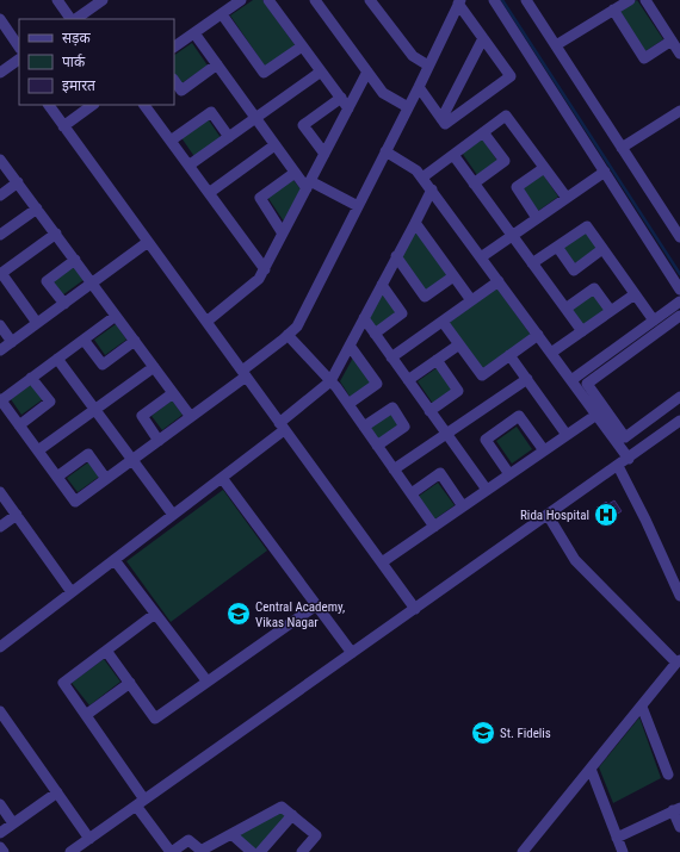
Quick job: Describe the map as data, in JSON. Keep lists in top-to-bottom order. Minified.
{"places":{"hospital":["Rida Hospital"],"school or university":["Central Academy, Vikas Nagar","St. Fidelis"]},"legend":["सड़क","पार्क","इमारत"]}
